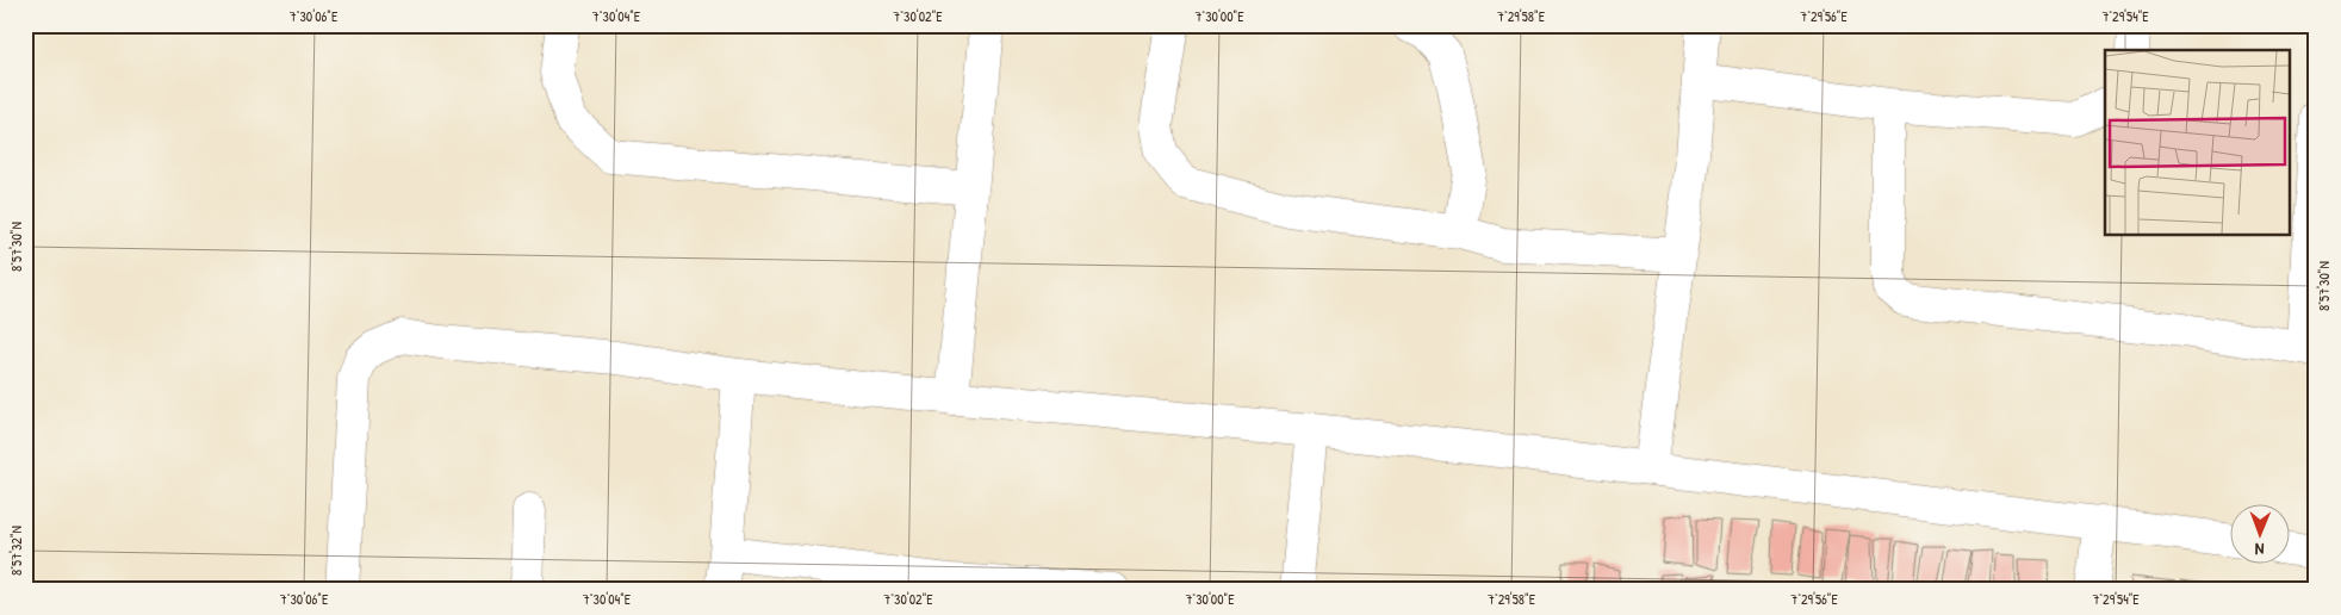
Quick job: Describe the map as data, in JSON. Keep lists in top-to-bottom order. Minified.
{"north":"bottom","coordinates":["7°30'06\"E","7°30'04\"E","7°30'02\"E","7°30'00\"E","7°29'58\"E","7°29'56\"E","7°29'54\"E","8°57'30\"N","8°57'32\"N"]}
